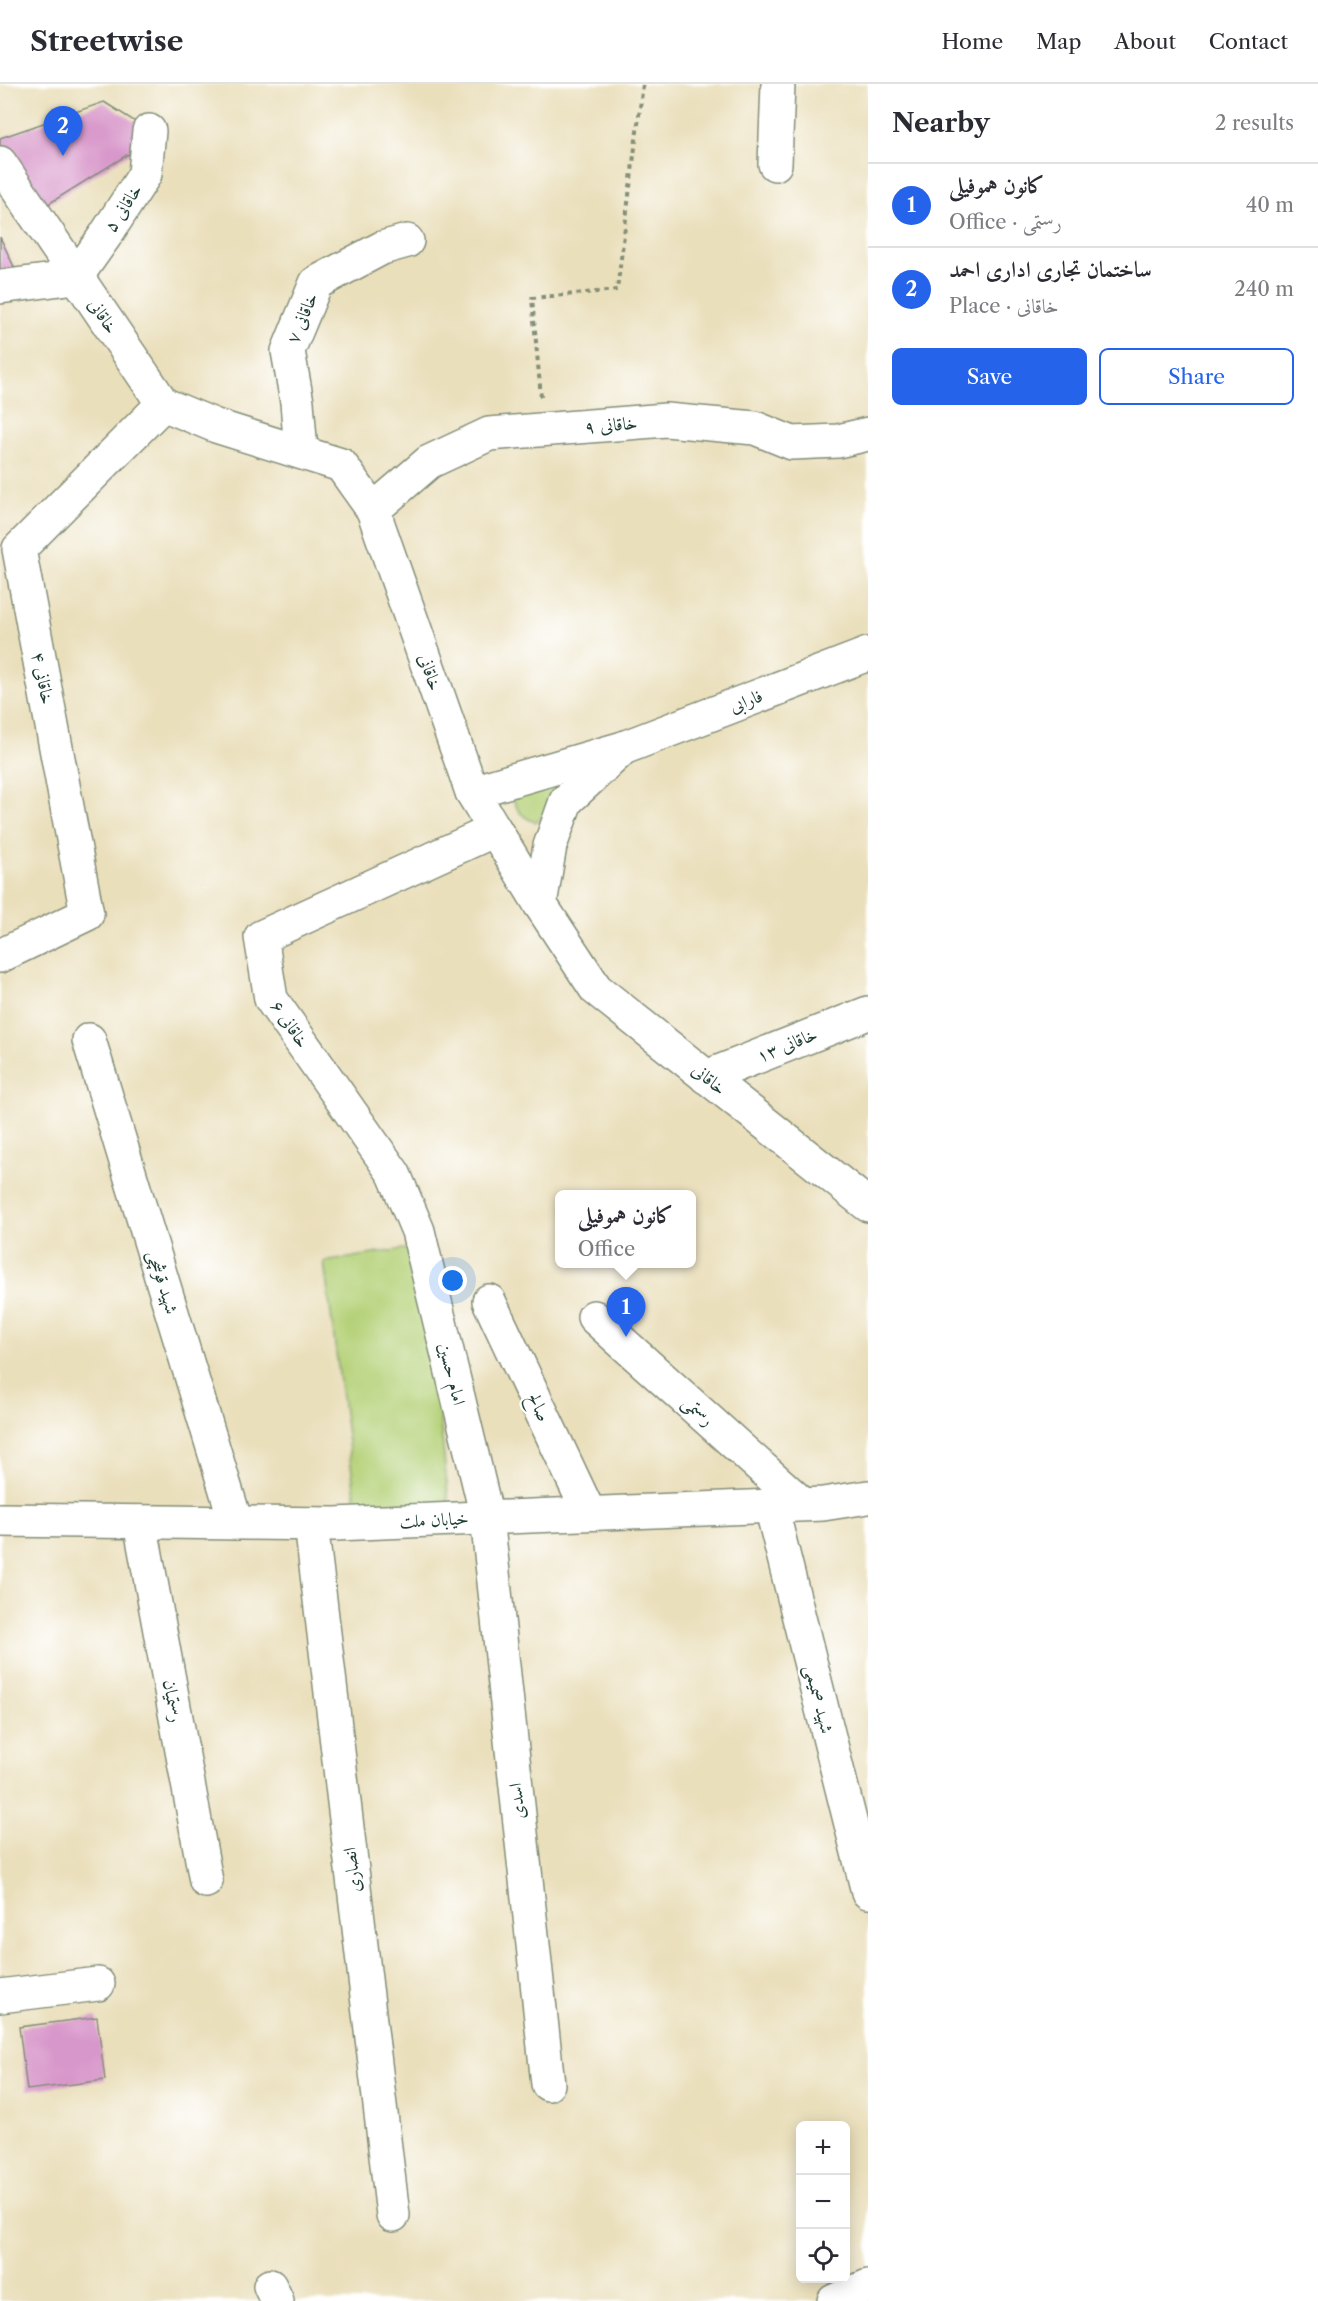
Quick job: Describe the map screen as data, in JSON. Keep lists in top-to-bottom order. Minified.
{"streets":{"street":["خاقانی ۵","خاقانی","خاقانی ۷","خاقانی ٩","خاقانی ۴","فارابی","خاقانی ۶","خاقانی ۱۳","شهید قوشچی","امام حسین","صالح","رستمی","خیابان ملت","شهید صمیمی","رستمیان","اسدی","انصاری"]},"crossings":[["خاقانی ۵","خاقانی"],["خاقانی","خاقانی ۷"],["خاقانی","خاقانی ٩"],["خاقانی","خاقانی ۴"],["خاقانی","فارابی"],["خاقانی","خاقانی ۶"],["خاقانی","خاقانی ۱۳"],["خاقانی ۶","امام حسین"],["شهید قوشچی","خیابان ملت"],["امام حسین","خیابان ملت"],["امام حسین","اسدی"],["صالح","خیابان ملت"],["رستمی","خیابان ملت"],["رستمی","شهید صمیمی"],["خیابان ملت","شهید صمیمی"],["خیابان ملت","رستمیان"],["خیابان ملت","اسدی"],["خیابان ملت","انصاری"]],"page":{"header":"Streetwise","nav":["Home","Map","About","Contact"],"heading":["Nearby","2 results"],"pins":["2","1"],"list":[{"mark":"1","name":"کانون هموفیلی","note":"Office · رستمی","value":"40 m"},{"mark":"2","name":"ساختمان تجاری اداری احمد","note":"Place · خاقانی","value":"240 m"}],"buttons":["Save","Share"],"popup":["کانون هموفیلی","Office"],"map_buttons":["+","−"]}}
